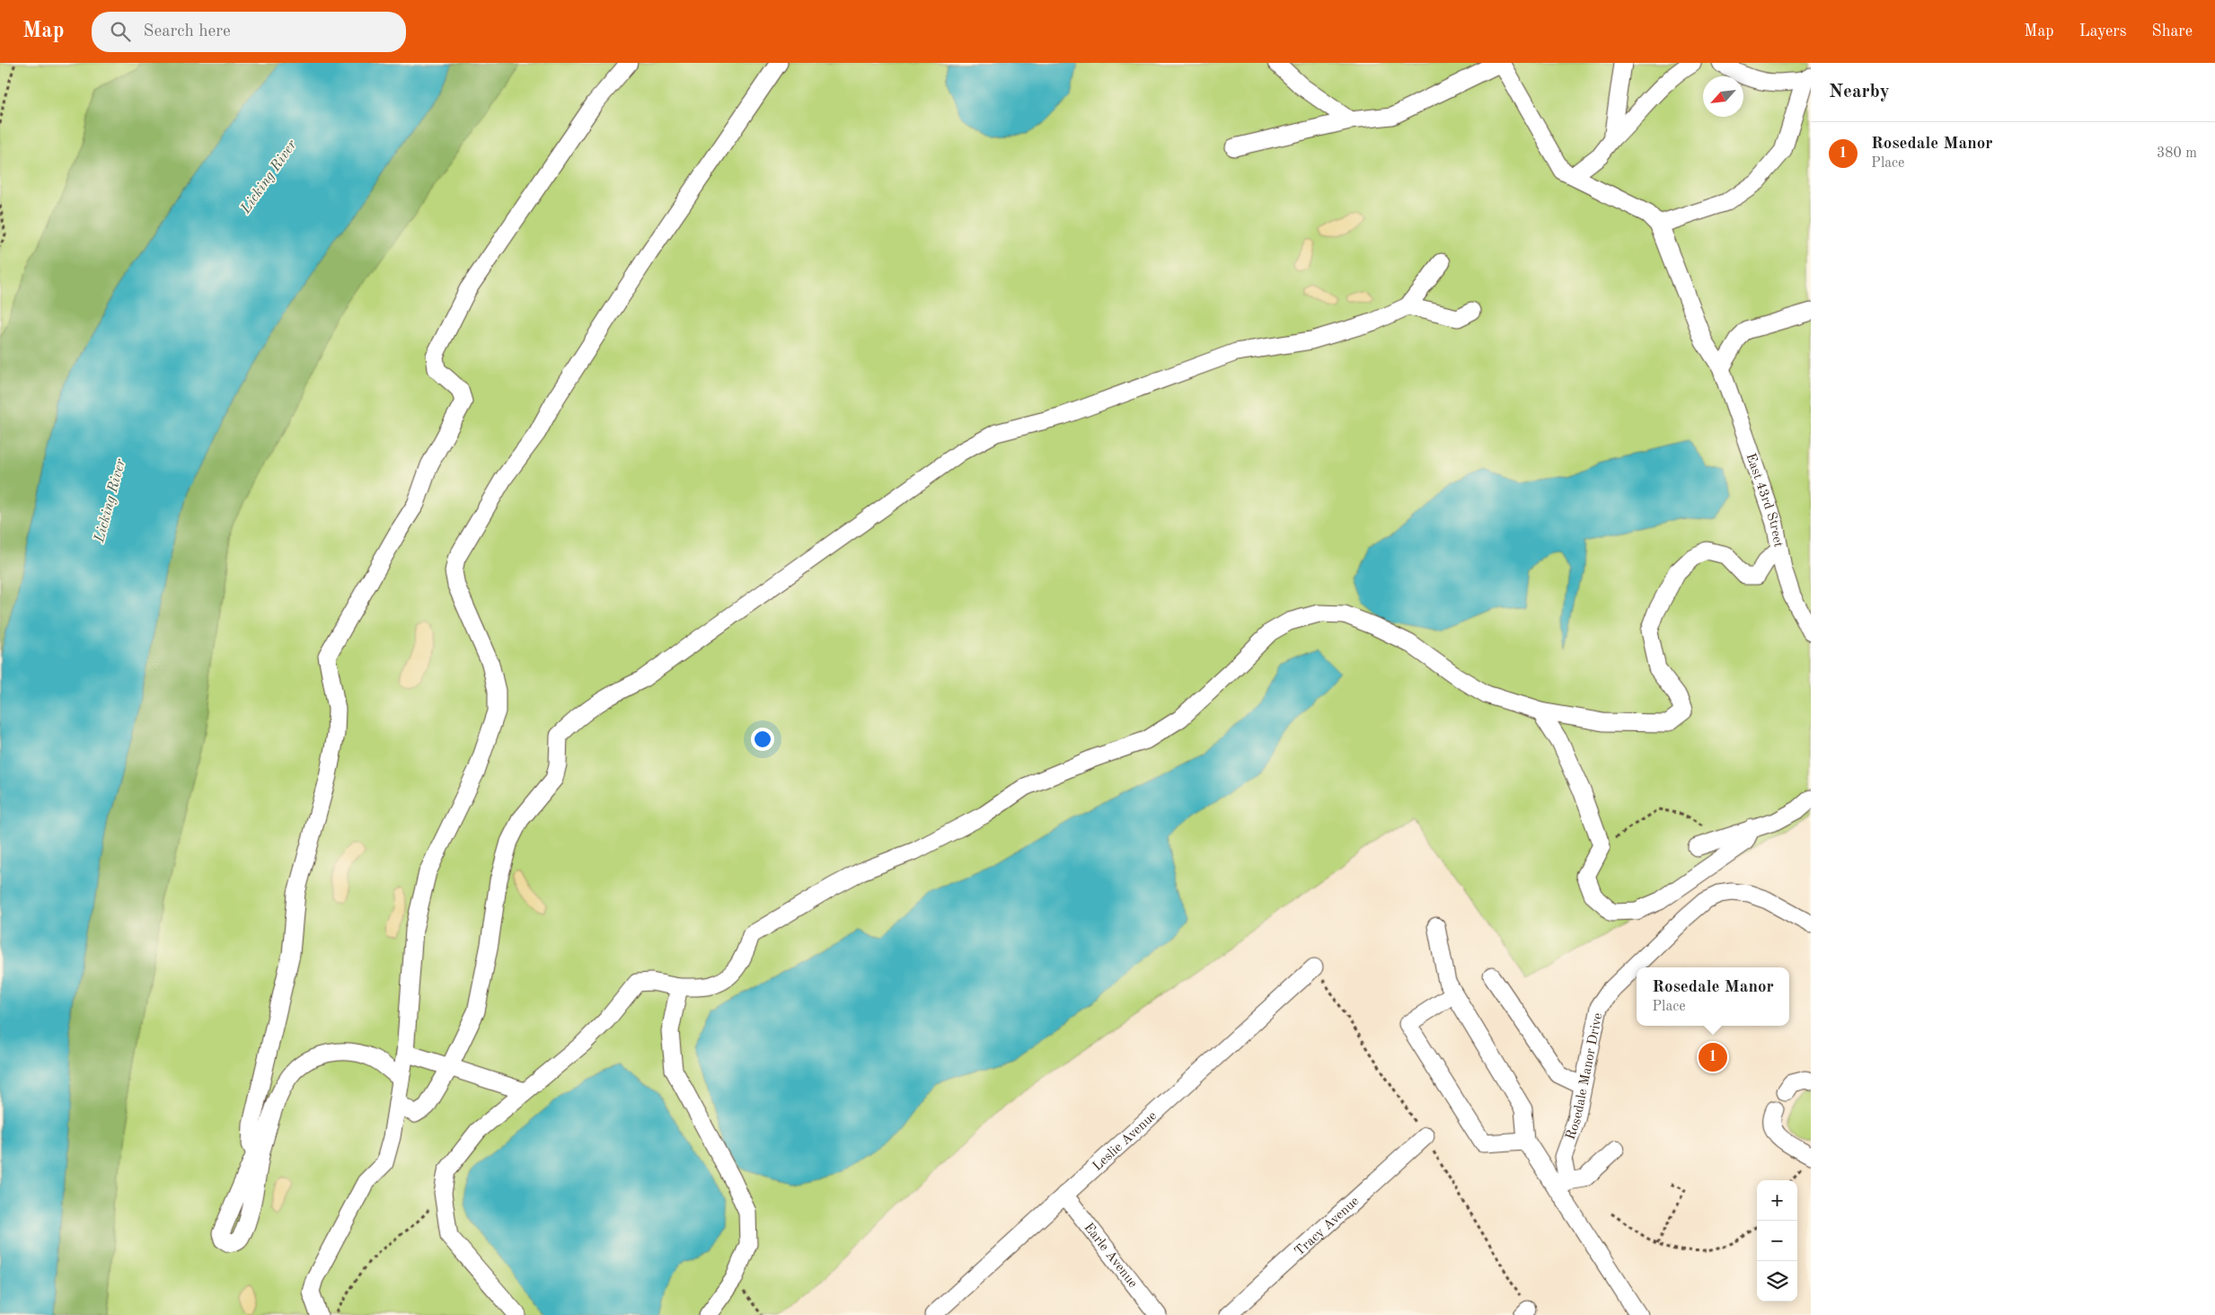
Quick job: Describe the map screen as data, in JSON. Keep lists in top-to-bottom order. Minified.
{"streets":{"street":["East 43rd Street","Rosedale Manor Drive","Leslie Avenue","Tracy Avenue","Earle Avenue"]},"crossings":[["Leslie Avenue","Earle Avenue"]],"water":["Licking River"],"north":"bottom left","page":{"header":"Map","search":"Search here","nav":["Map","Layers","Share"],"heading":"Nearby","list":[{"mark":"1","name":"Rosedale Manor","note":"Place","value":"380 m"}],"popup":["Rosedale Manor","Place"],"pins":"1","map_buttons":["+","−"]}}
